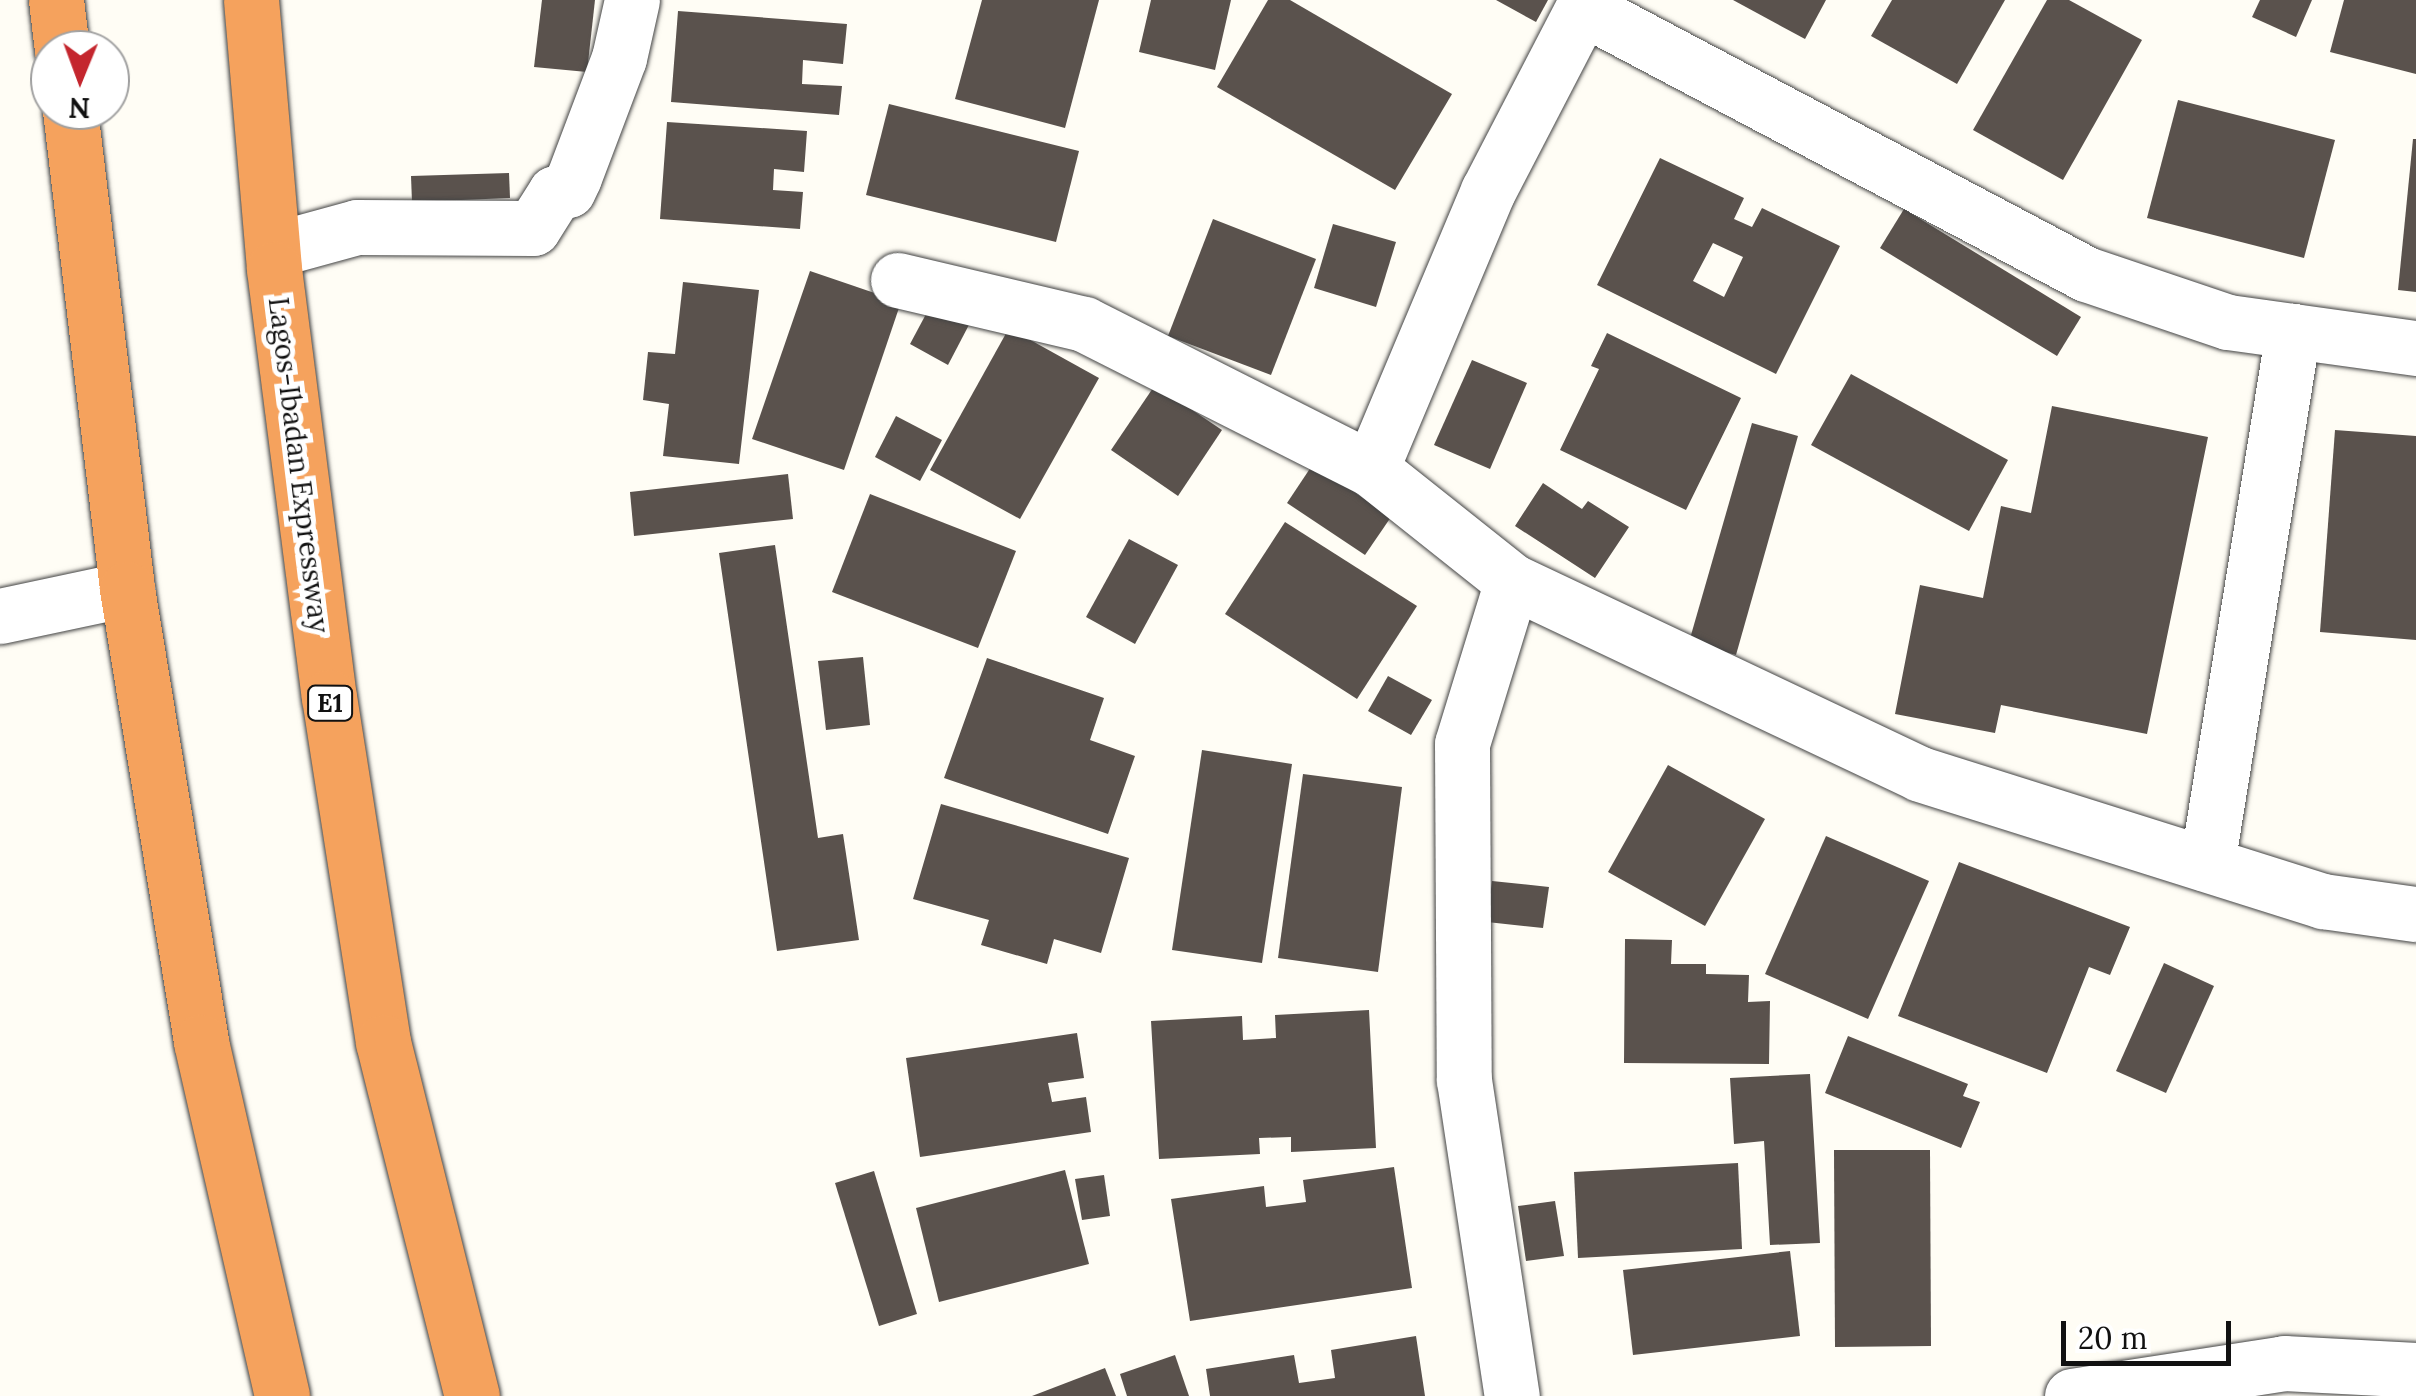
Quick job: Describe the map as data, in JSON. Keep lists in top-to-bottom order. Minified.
{"streets":{"highway":["Lagos-Ibadan Expressway","E1"]},"scale_bar":"20 m","north":"bottom"}
